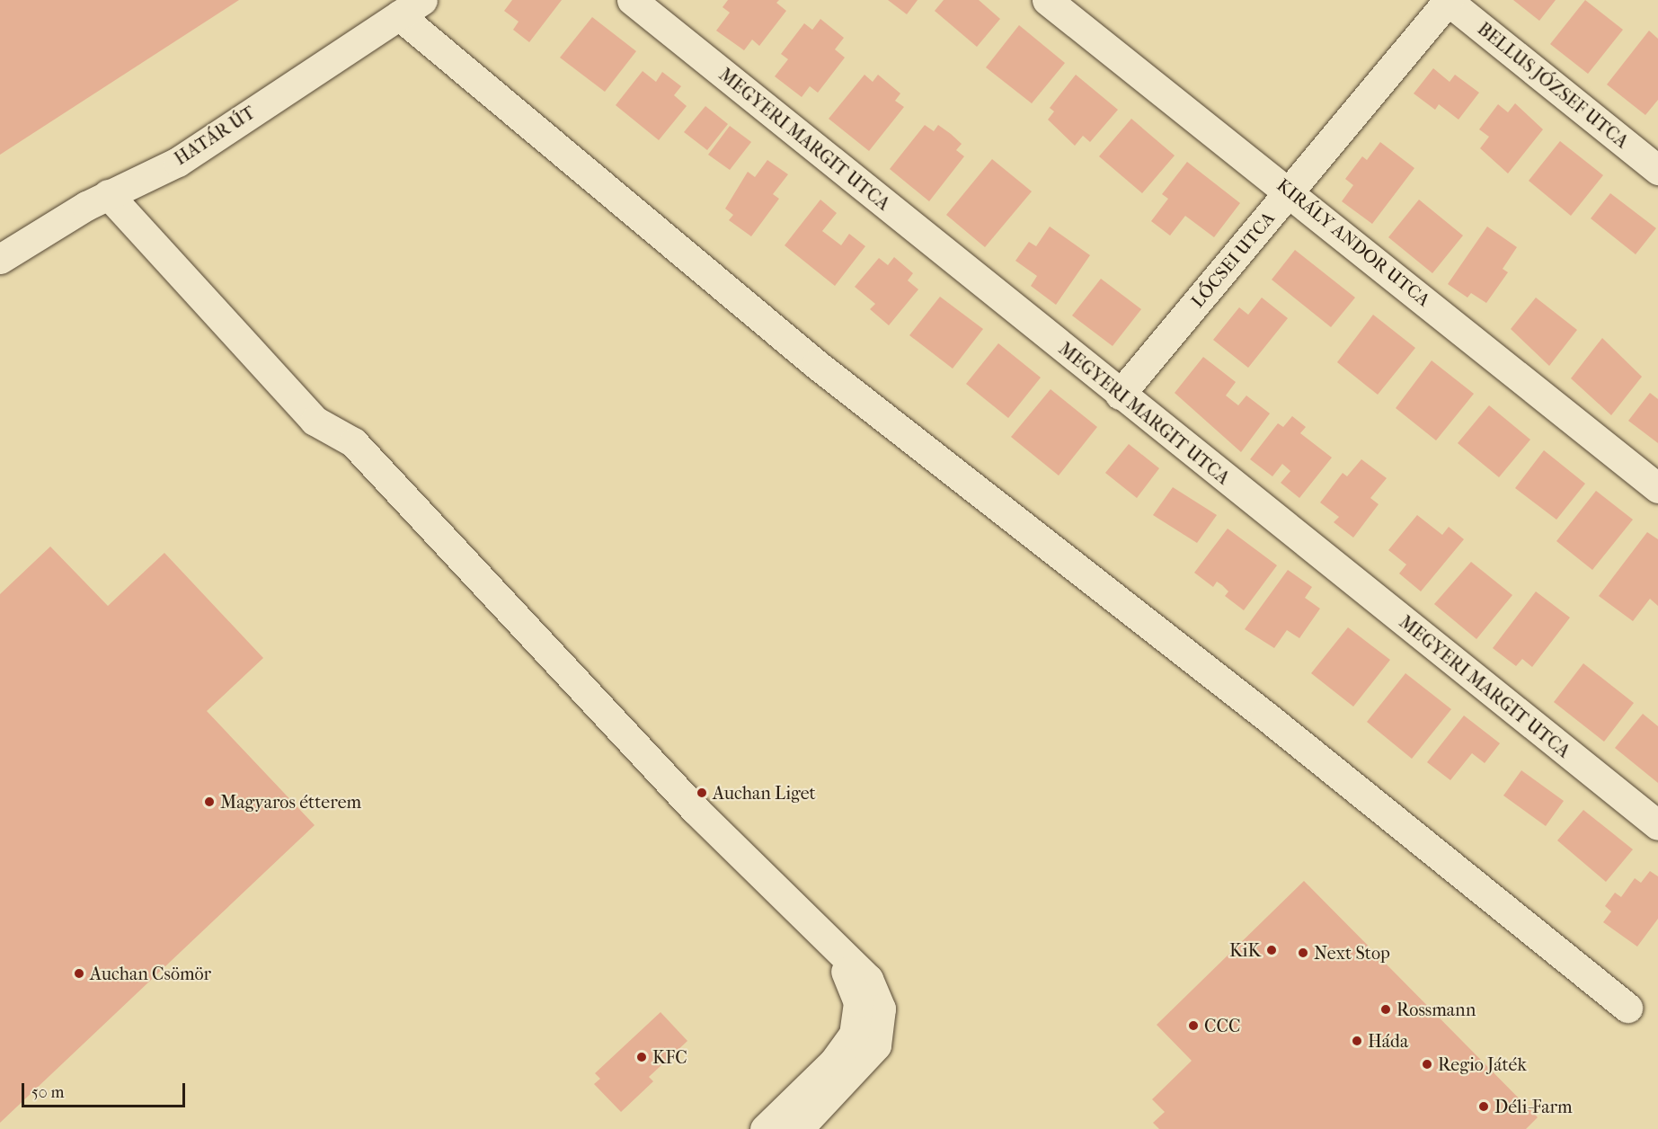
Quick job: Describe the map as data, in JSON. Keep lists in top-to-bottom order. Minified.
{"streets":{"street":["BELLUS JÓZSEF UTCA","HATÁR ÚT","MEGYERI MARGIT UTCA","KIRÁLY ANDOR UTCA","LŐCSEI UTCA"]},"crossings":[["BELLUS JÓZSEF UTCA","LŐCSEI UTCA"],["MEGYERI MARGIT UTCA","LŐCSEI UTCA"],["KIRÁLY ANDOR UTCA","LŐCSEI UTCA"]],"places":["Auchan Liget","Magyaros étterem","KiK","Next Stop","Auchan Csömör","Rossmann","CCC","Háda","KFC","Regio Játék","Déli-Farm"],"scale_bar":"50 m"}
